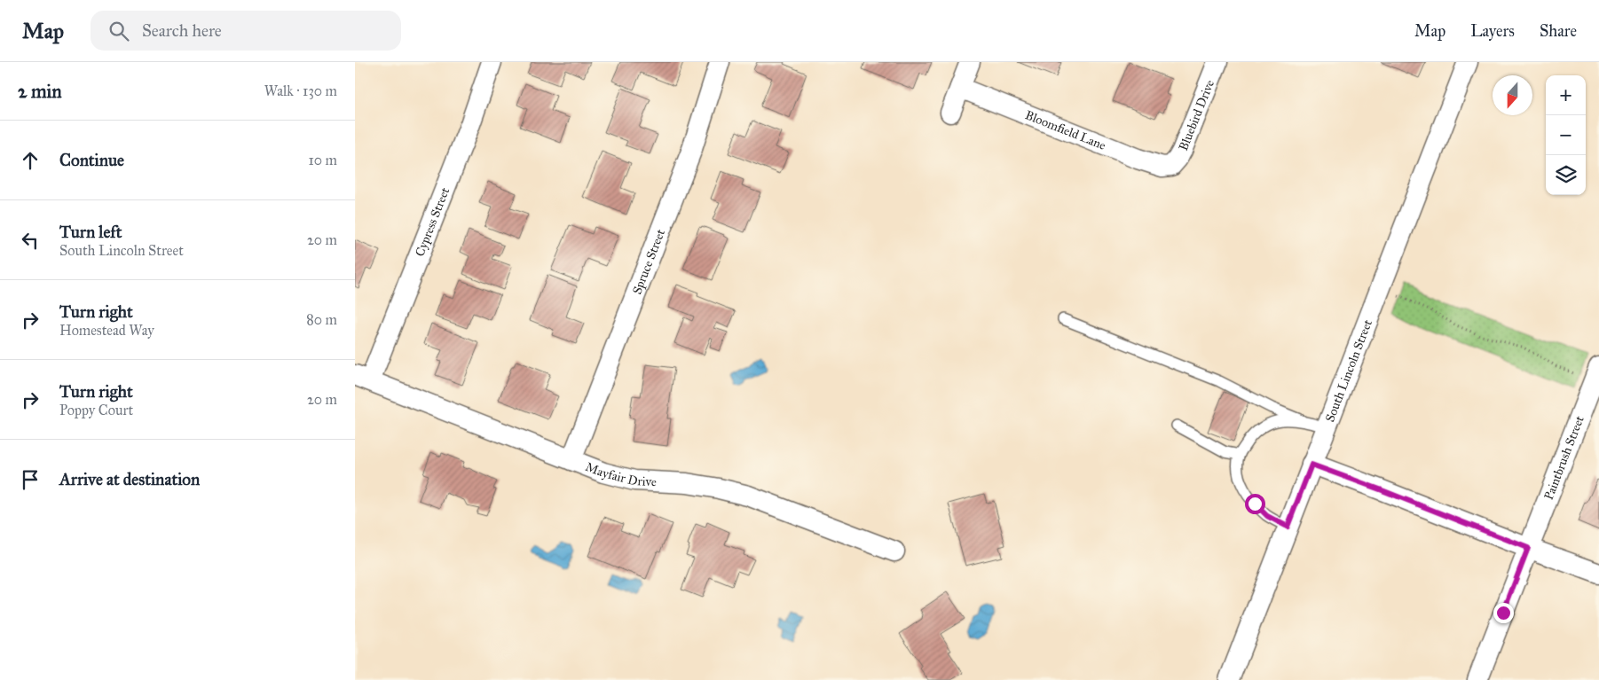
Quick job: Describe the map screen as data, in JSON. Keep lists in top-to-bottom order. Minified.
{"streets":{"street":["Bluebird Drive","Bloomfield Lane","Cypress Street","Spruce Street","South Lincoln Street","Paintbrush Street","Mayfair Drive"]},"crossings":[["Bluebird Drive","Bloomfield Lane"],["Cypress Street","Mayfair Drive"],["Spruce Street","Mayfair Drive"]],"north":"bottom","page":{"header":"Map","search":"Search here","nav":["Map","Layers","Share"],"heading":["2 min","Walk · 130 m"],"map_buttons":["+","−"],"list":[["Continue","10 m"],["Turn left","South Lincoln Street","20 m"],["Turn right","Homestead Way","80 m"],["Turn right","Poppy Court","20 m"],"Arrive at destination"]}}
